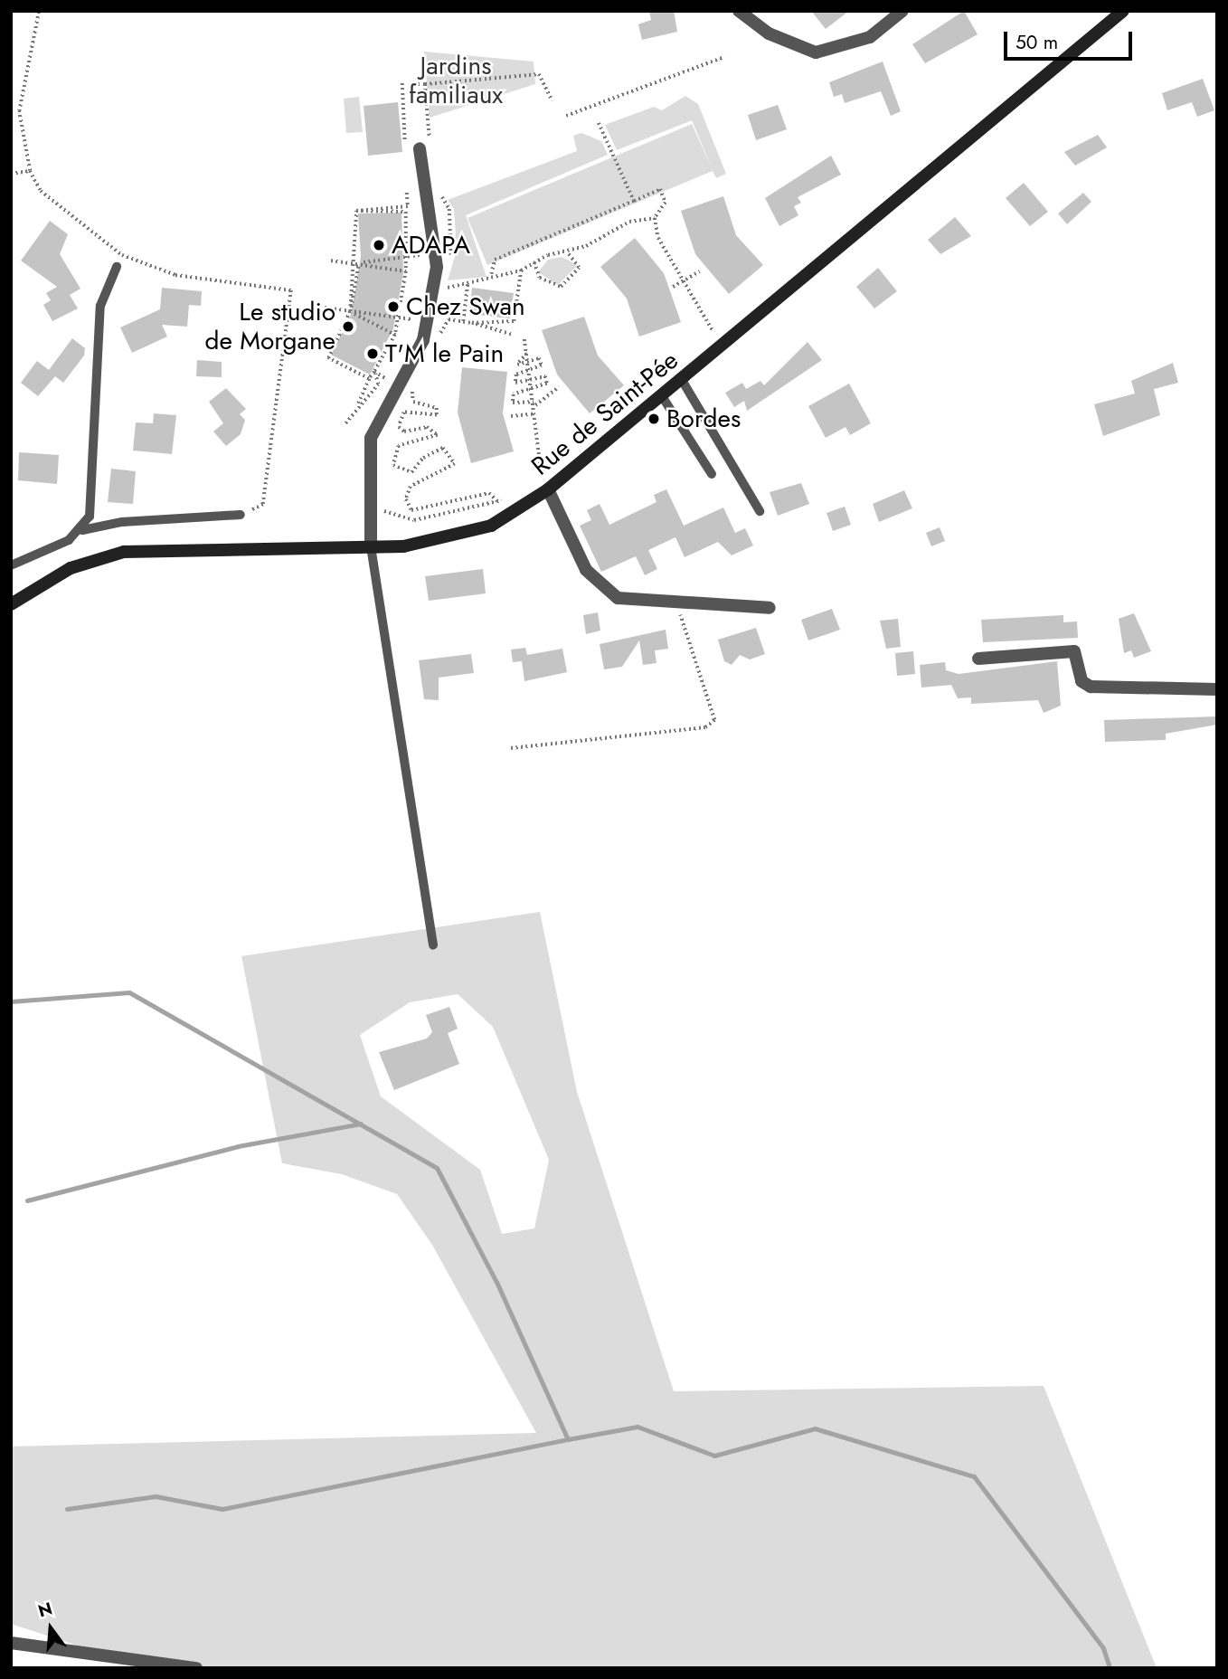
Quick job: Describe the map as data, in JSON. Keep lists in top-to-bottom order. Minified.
{"streets":{"main road":["Rue de Saint-Pée"]},"parks":["Jardins familiaux"],"places":["ADAPA","Chez Swan","Le studio de Morgane","T'M le Pain","Bordes"],"scale_bar":"50 m","north":"top"}
